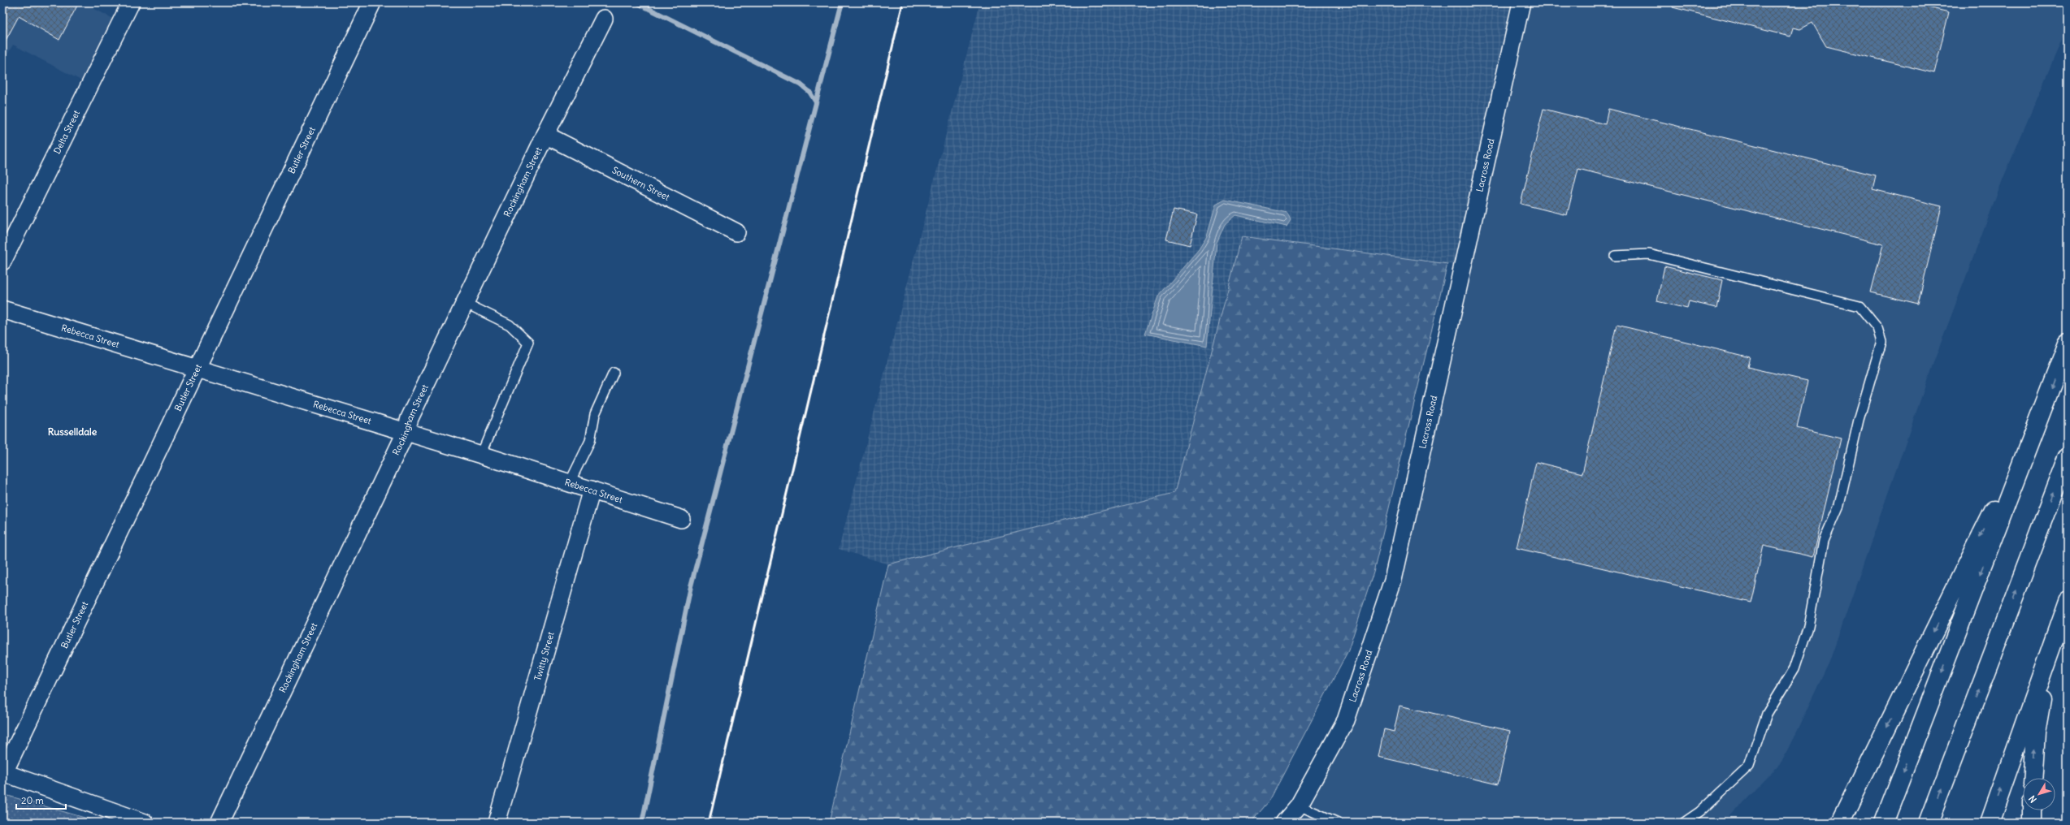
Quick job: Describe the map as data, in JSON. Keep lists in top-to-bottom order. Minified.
{"streets":{"street":["Delta Street","Butler Street","Lacross Road","Rockingham Street","Southern Street","Rebecca Street","Twitty Street"]},"crossings":[["Butler Street","Rebecca Street"],["Rockingham Street","Southern Street"],["Rockingham Street","Rebecca Street"],["Rebecca Street","Twitty Street"]],"districts":["Russelldale"],"scale_bar":"20 m","north":"bottom left"}
